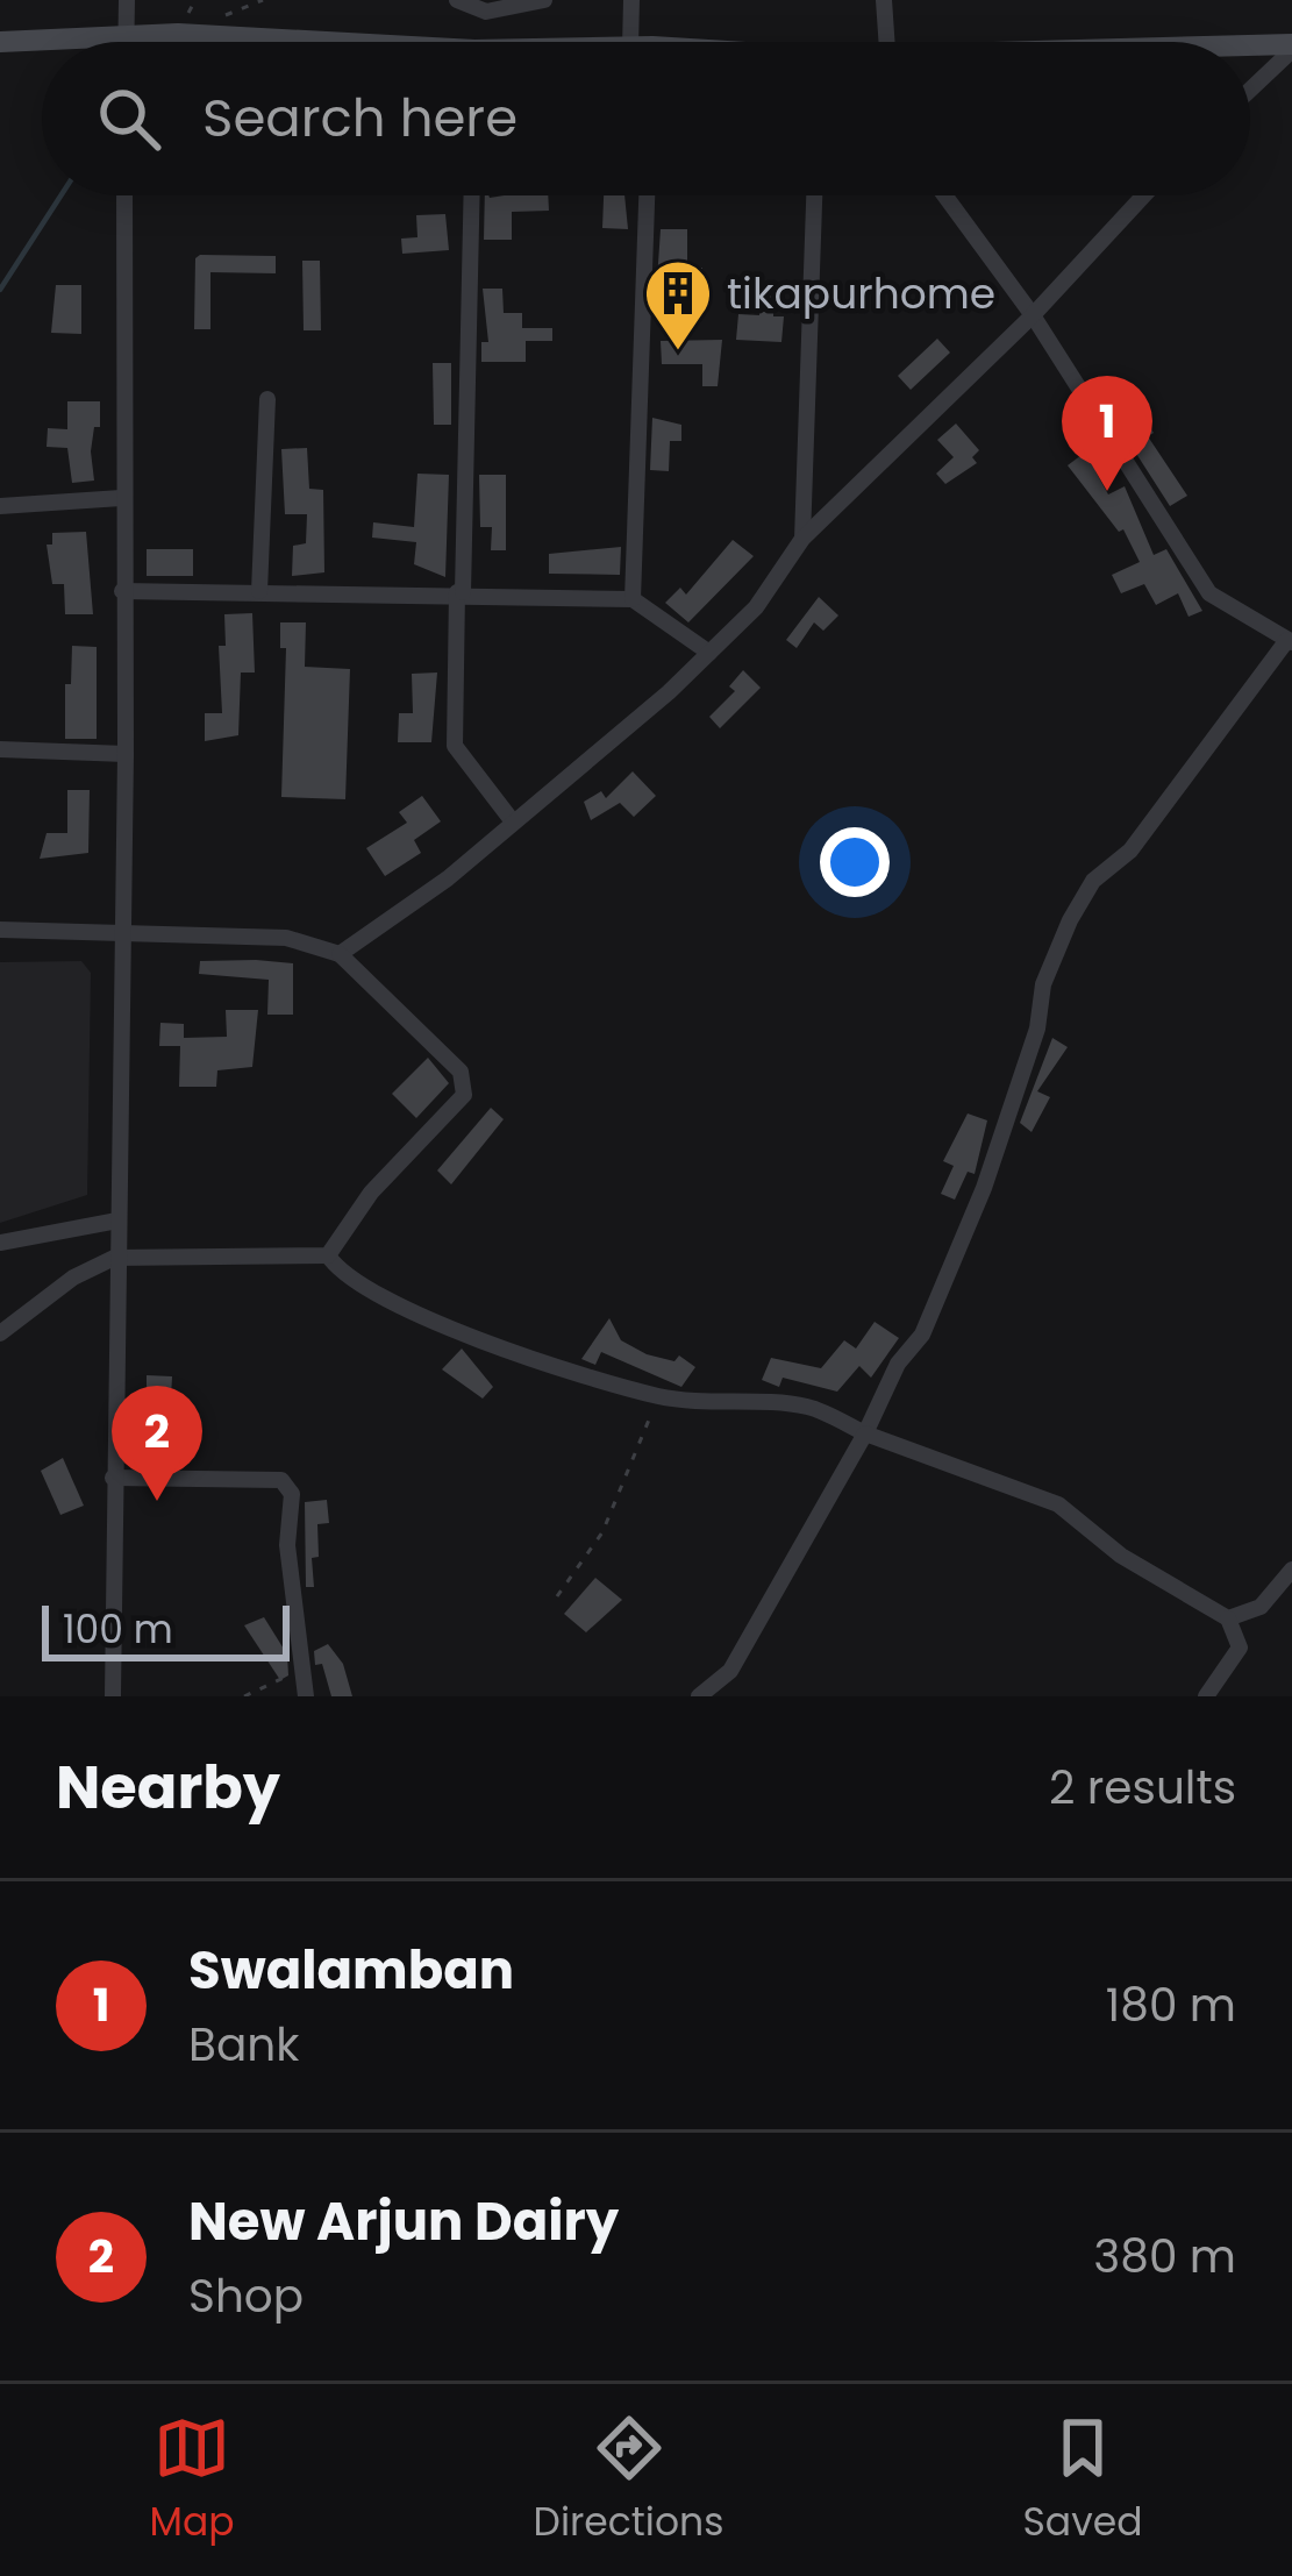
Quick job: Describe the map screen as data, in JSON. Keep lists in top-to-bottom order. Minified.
{"places":{"building":["tikapurhome"]},"scale_bar":"100 m","page":{"search":"Search here","pins":["1","2"],"scale":"100 m","heading":["Nearby","2 results"],"list":[{"mark":"1","name":"Swalamban","note":"Bank","value":"180 m"},{"mark":"2","name":"New Arjun Dairy","note":"Shop","value":"380 m"}],"nav":["Map","Directions","Saved"]}}
